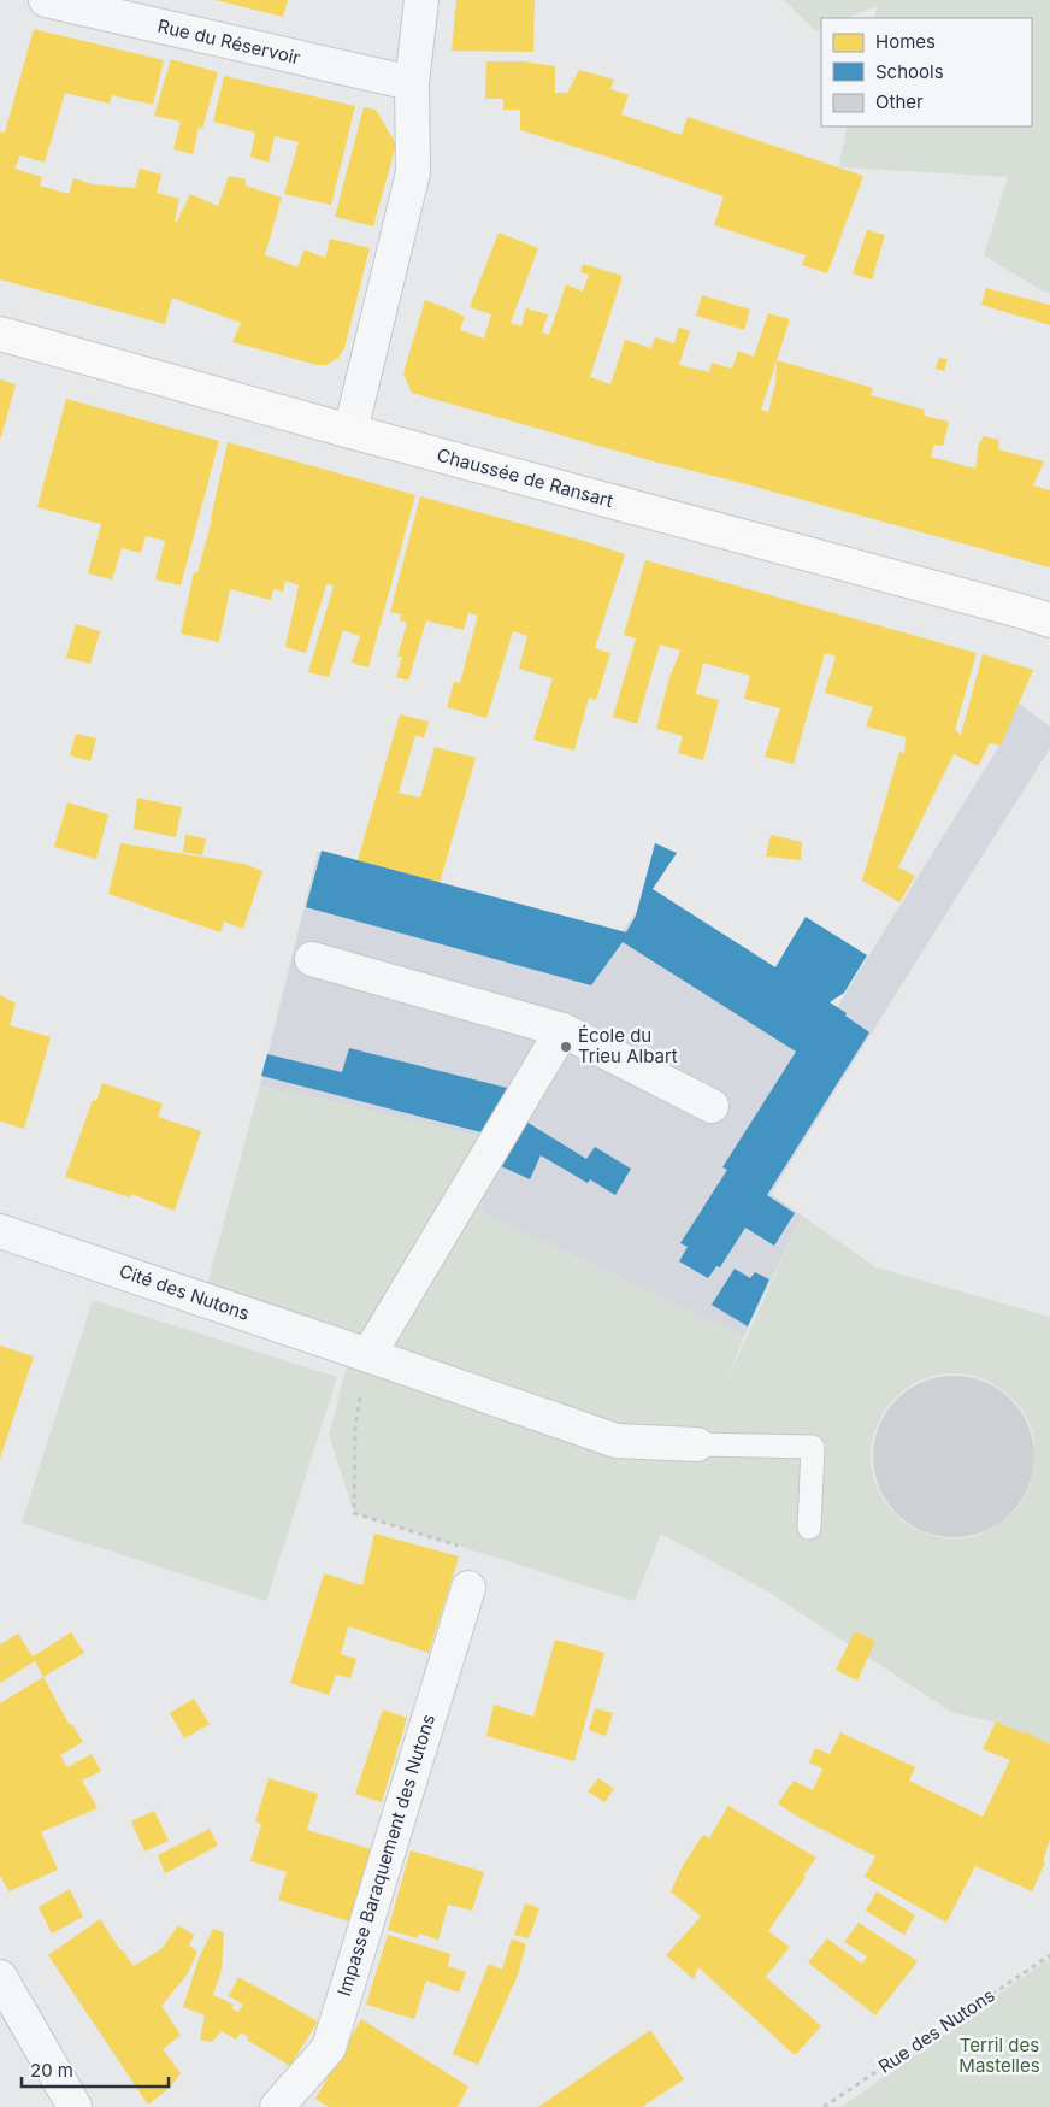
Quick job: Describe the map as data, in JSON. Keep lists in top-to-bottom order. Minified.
{"streets":{"main road":["Chaussée de Ransart"],"street":["Rue du Réservoir","Cité des Nutons","Impasse Baraquement des Nutons"],"path":["Rue des Nutons"]},"parks":["Terril des Mastelles"],"places":["École du Trieu Albart"],"legend":["Homes","Schools","Other"],"scale_bar":"20 m"}
